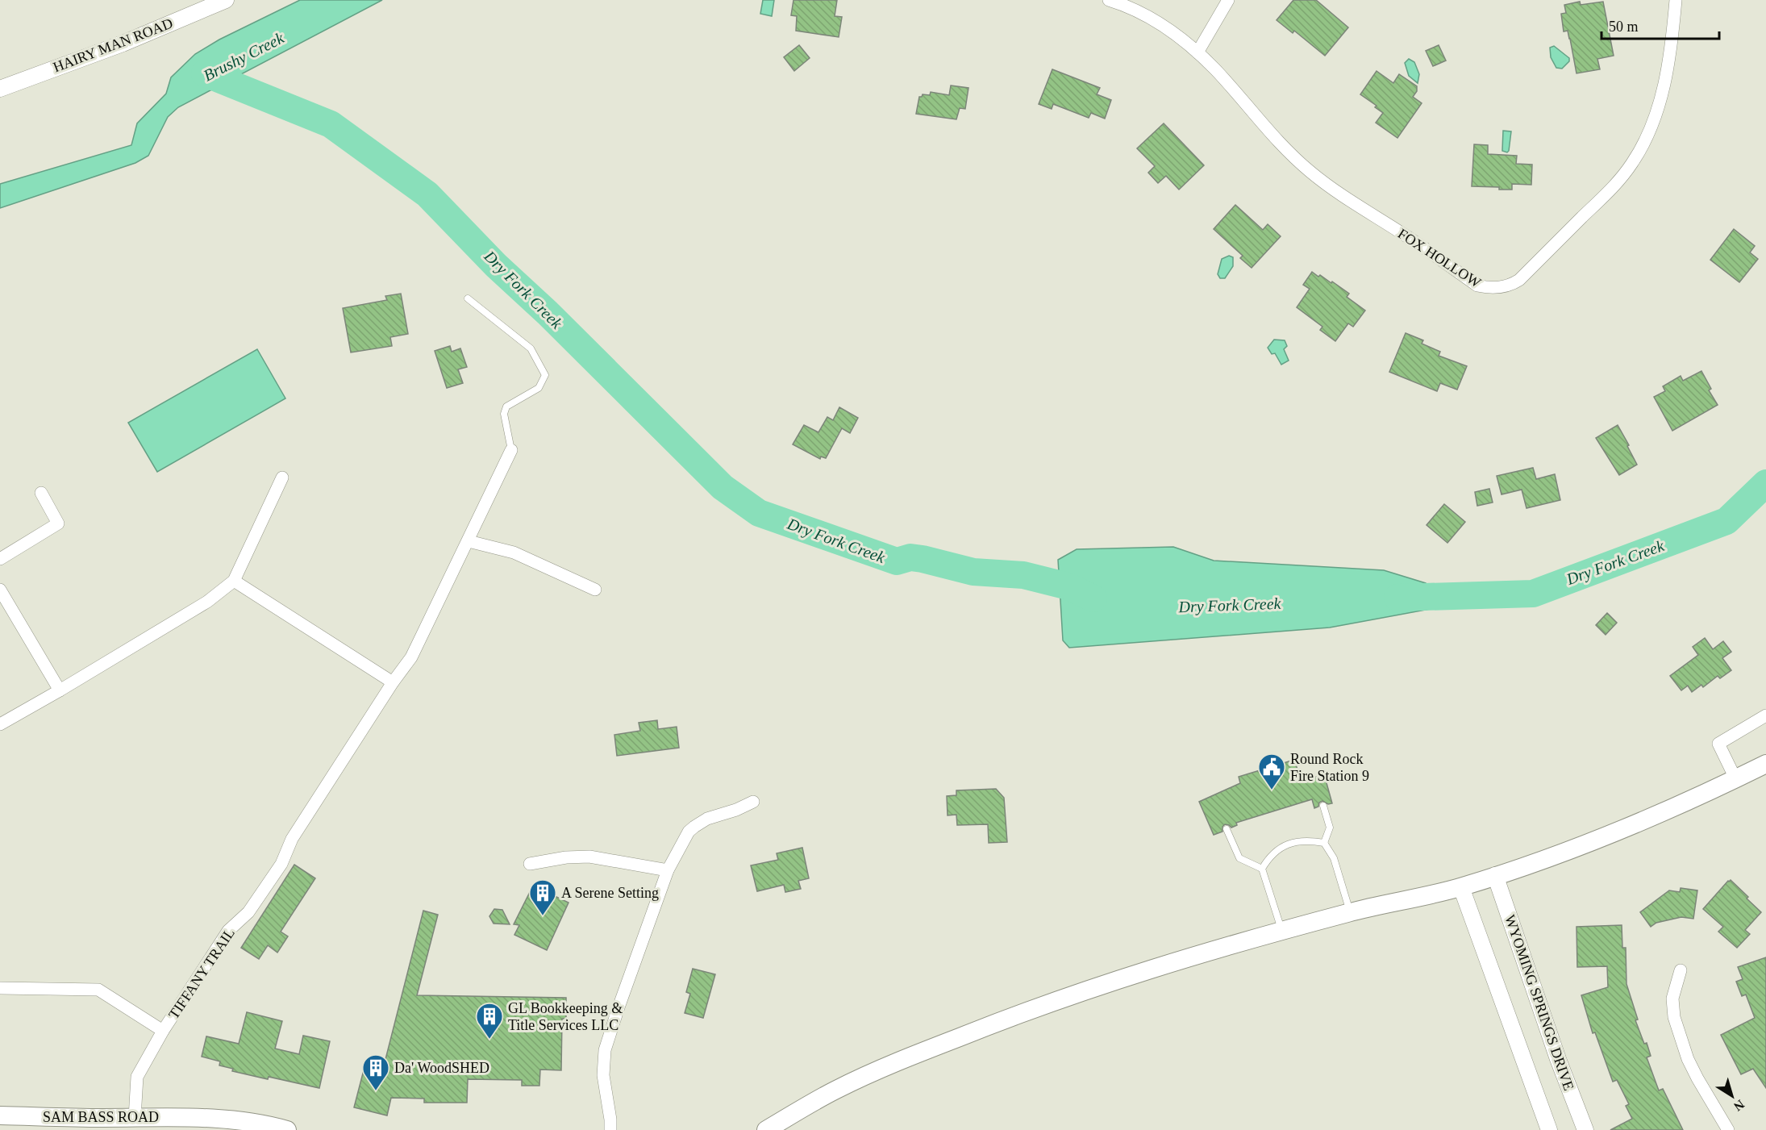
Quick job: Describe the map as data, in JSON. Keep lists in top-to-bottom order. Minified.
{"streets":{"main road":["SAM BASS ROAD"],"street":["HAIRY MAN ROAD","FOX HOLLOW","TIFFANY TRAIL","WYOMING SPRINGS DRIVE"]},"crossings":[["TIFFANY TRAIL","SAM BASS ROAD"]],"water":["Brushy Creek","Dry Fork Creek"],"places":{"public building":["Round Rock Fire Station 9"],"building":["A Serene Setting","GL Bookkeeping & Title Services LLC","Da' WoodSHED"]},"scale_bar":"50 m","north":"bottom right"}
